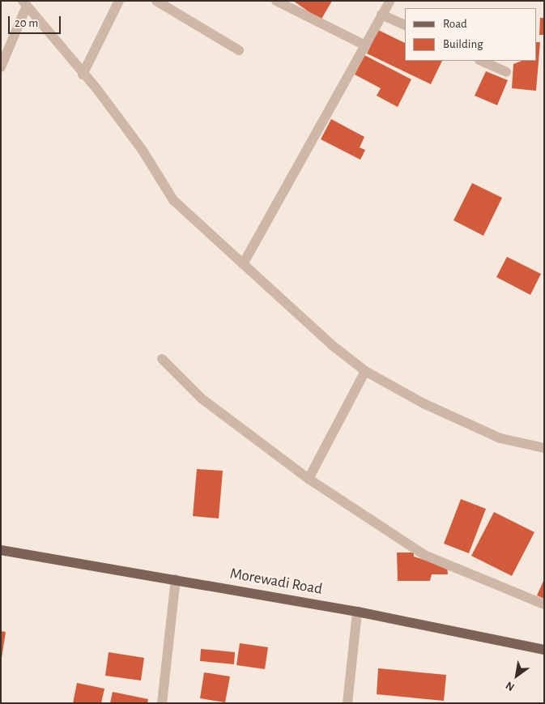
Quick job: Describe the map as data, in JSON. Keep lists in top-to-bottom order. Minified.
{"streets":{"main road":["Morewadi Road"]},"legend":["Road","Building"],"scale_bar":"20 m","north":"bottom left"}
